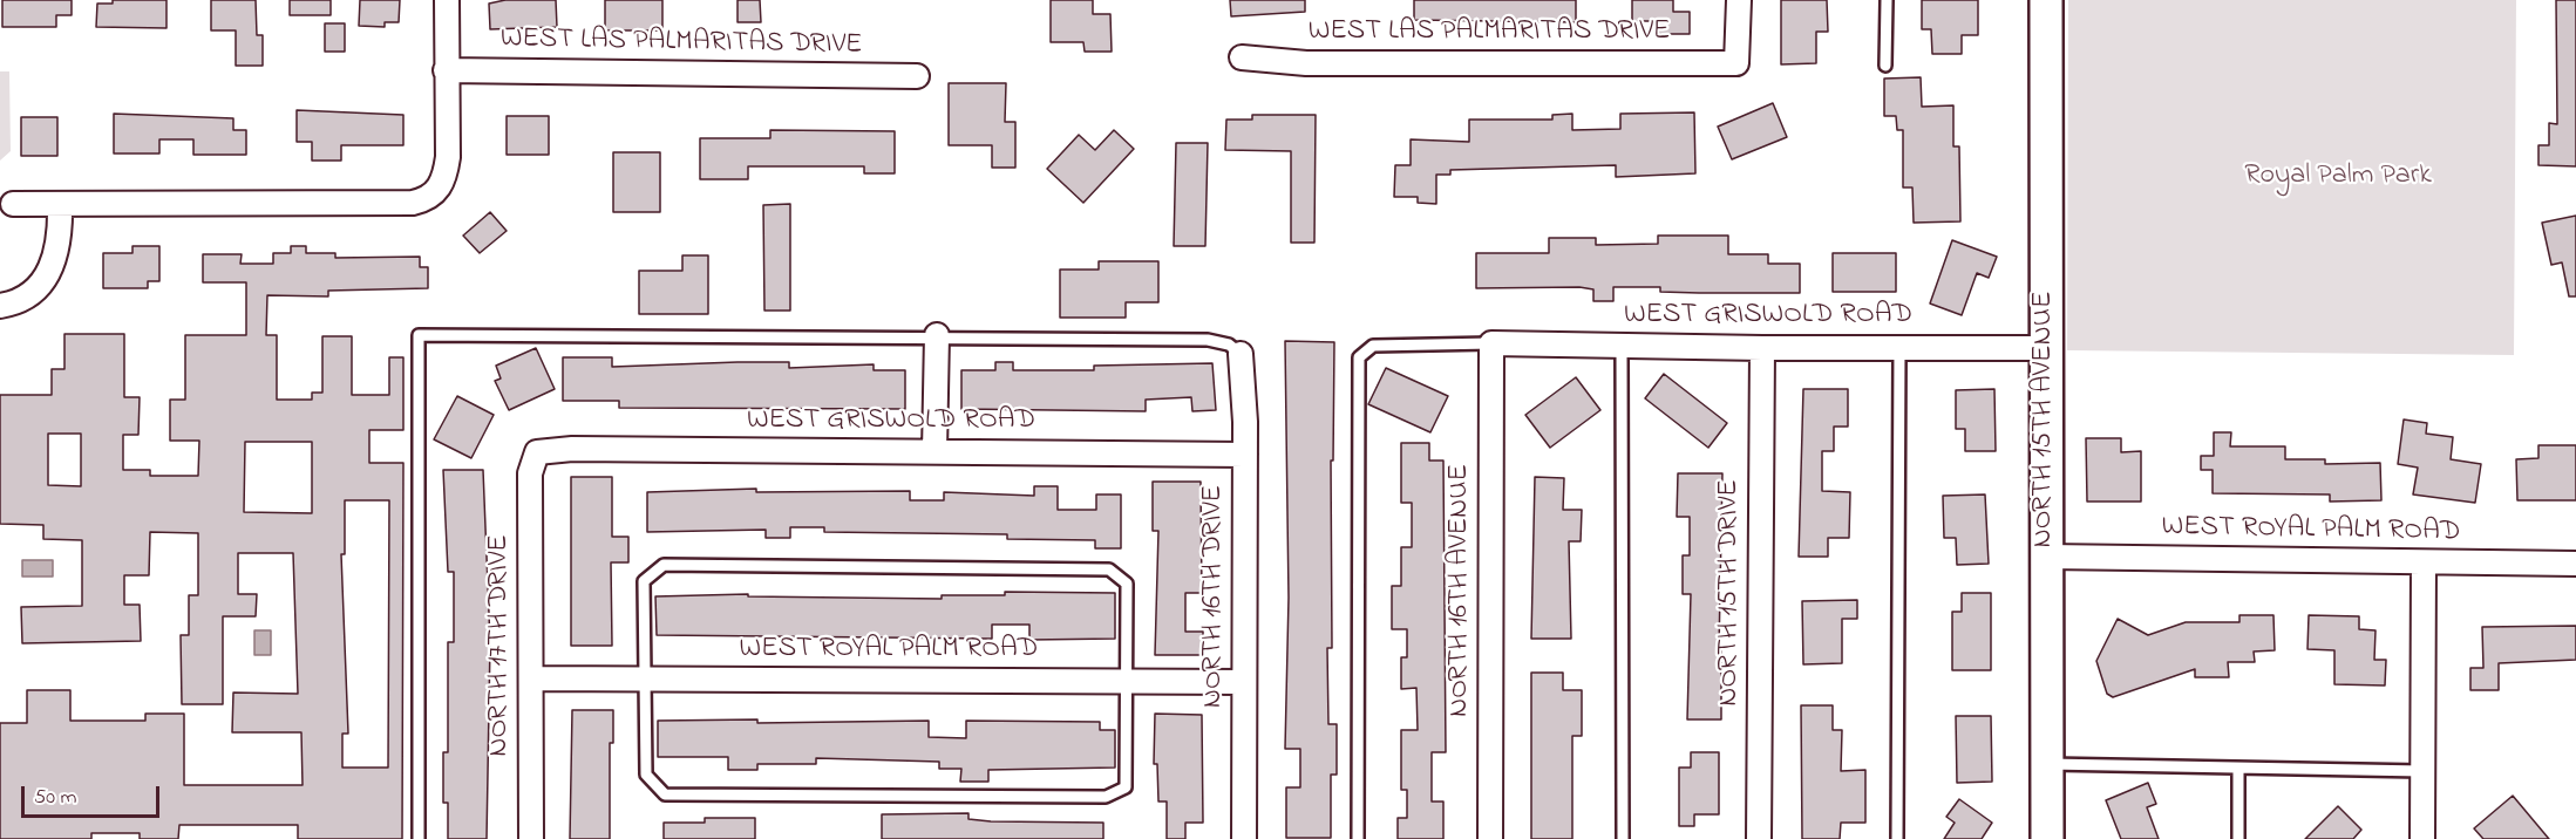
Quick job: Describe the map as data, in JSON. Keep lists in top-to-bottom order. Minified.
{"streets":{"street":["WEST LAS PALMARITAS DRIVE","WEST GRISWOLD ROAD","NORTH 15TH AVENUE","WEST ROYAL PALM ROAD","NORTH 16TH AVENUE","NORTH 15TH DRIVE","NORTH 16TH DRIVE","NORTH 17TH DRIVE"]},"crossings":[["WEST GRISWOLD ROAD","NORTH 15TH AVENUE"],["WEST GRISWOLD ROAD","NORTH 16TH AVENUE"],["WEST GRISWOLD ROAD","NORTH 15TH DRIVE"],["WEST GRISWOLD ROAD","NORTH 16TH DRIVE"],["WEST GRISWOLD ROAD","NORTH 17TH DRIVE"],["NORTH 15TH AVENUE","WEST ROYAL PALM ROAD"],["WEST ROYAL PALM ROAD","NORTH 16TH DRIVE"],["WEST ROYAL PALM ROAD","NORTH 17TH DRIVE"]],"parks":["Royal Palm Park"],"scale_bar":"50 m"}
